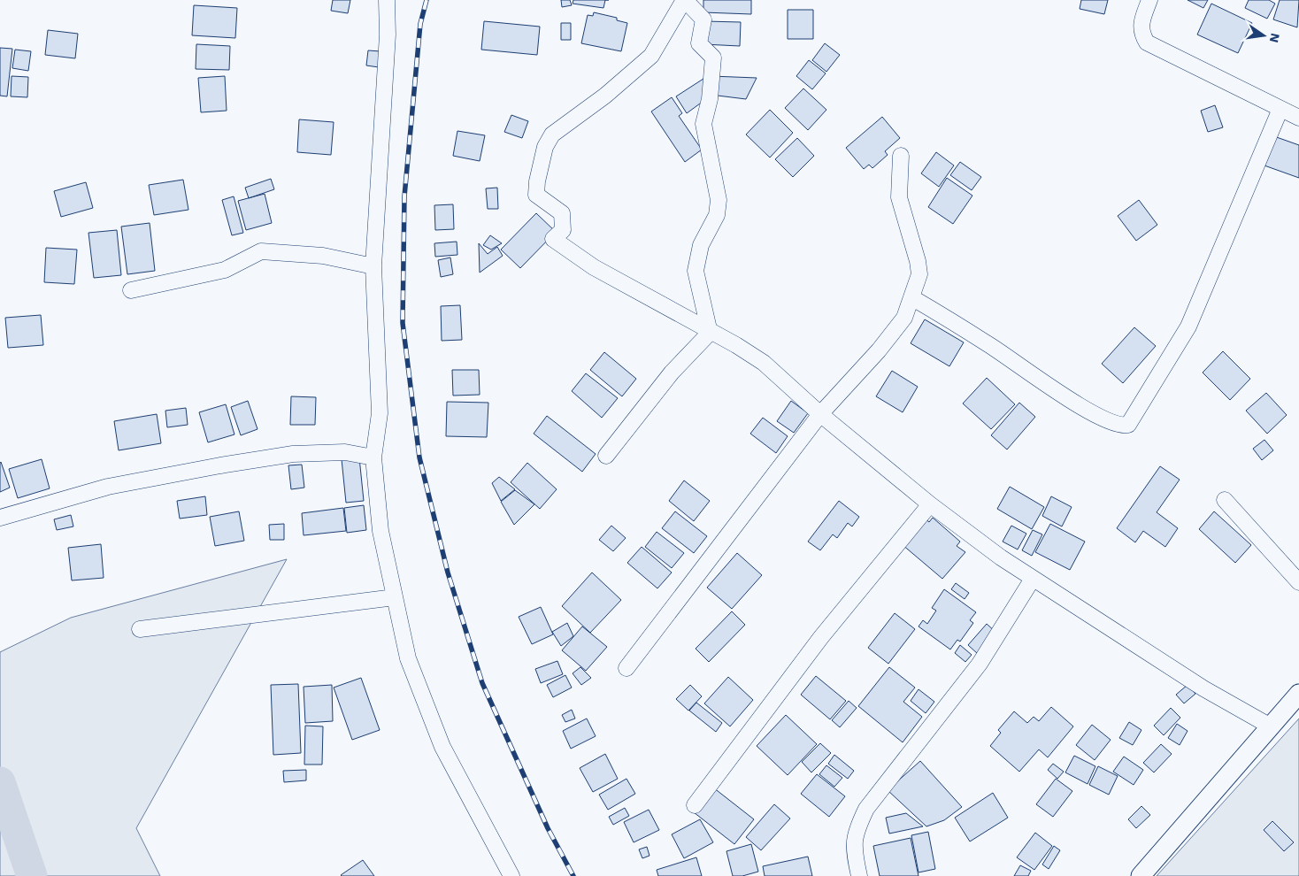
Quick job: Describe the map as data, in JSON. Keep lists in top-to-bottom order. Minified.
{"north":"right"}
